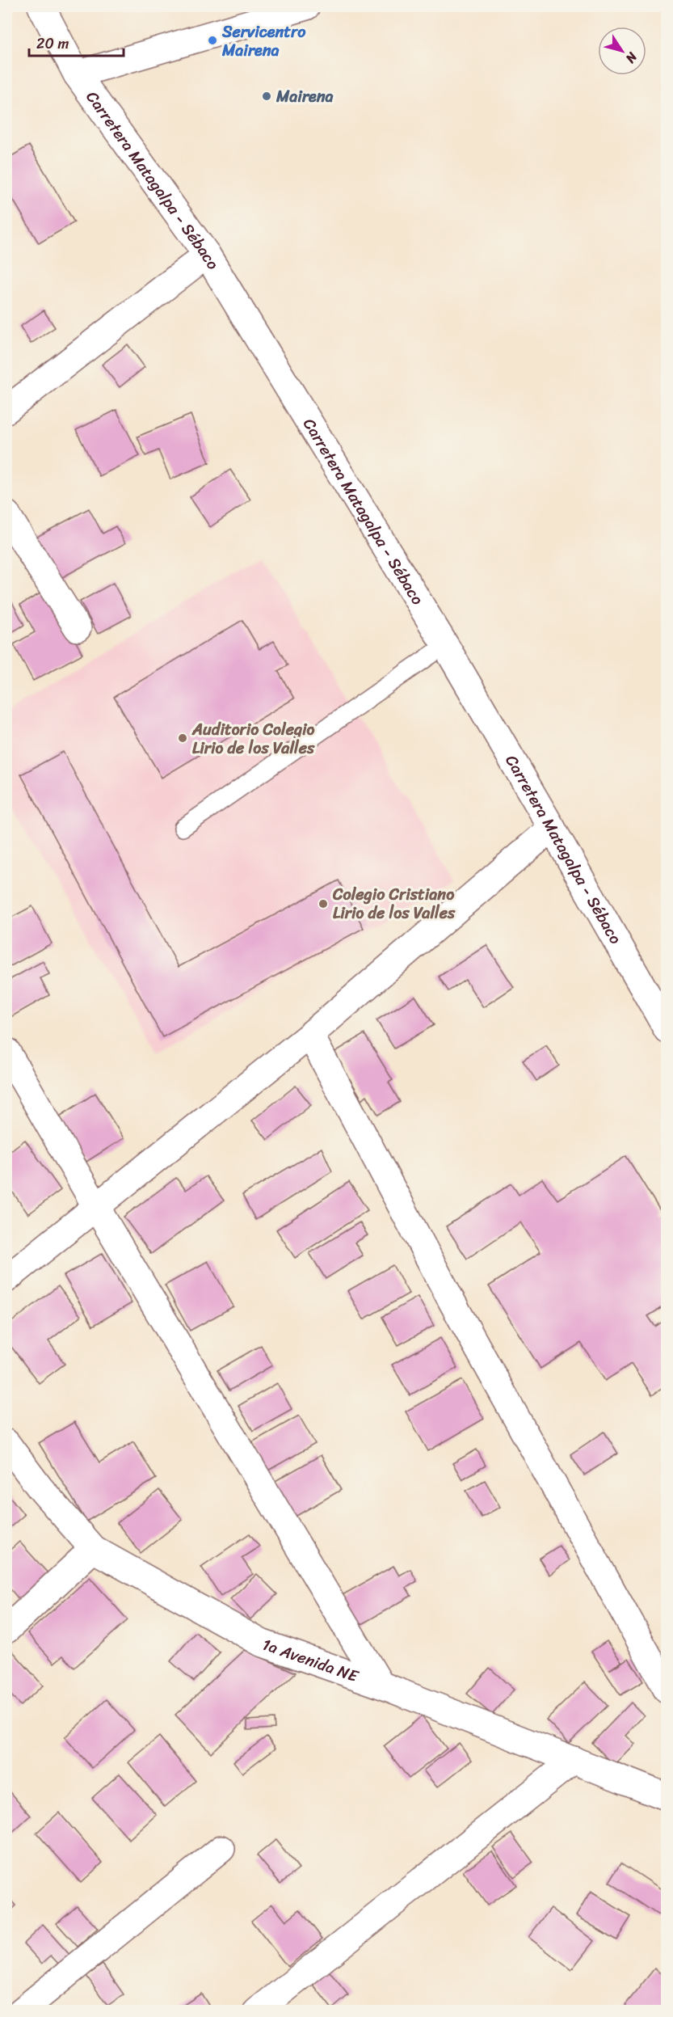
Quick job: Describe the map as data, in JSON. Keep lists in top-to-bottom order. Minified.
{"streets":{"street":["Carretera Matagalpa - Sébaco","1a Avenida NE"]},"places":["Servicentro Mairena","Mairena","Auditorio Colegio Lirio de los Valles","Colegio Cristiano Lirio de los Valles"],"scale_bar":"20 m","north":"bottom right"}
